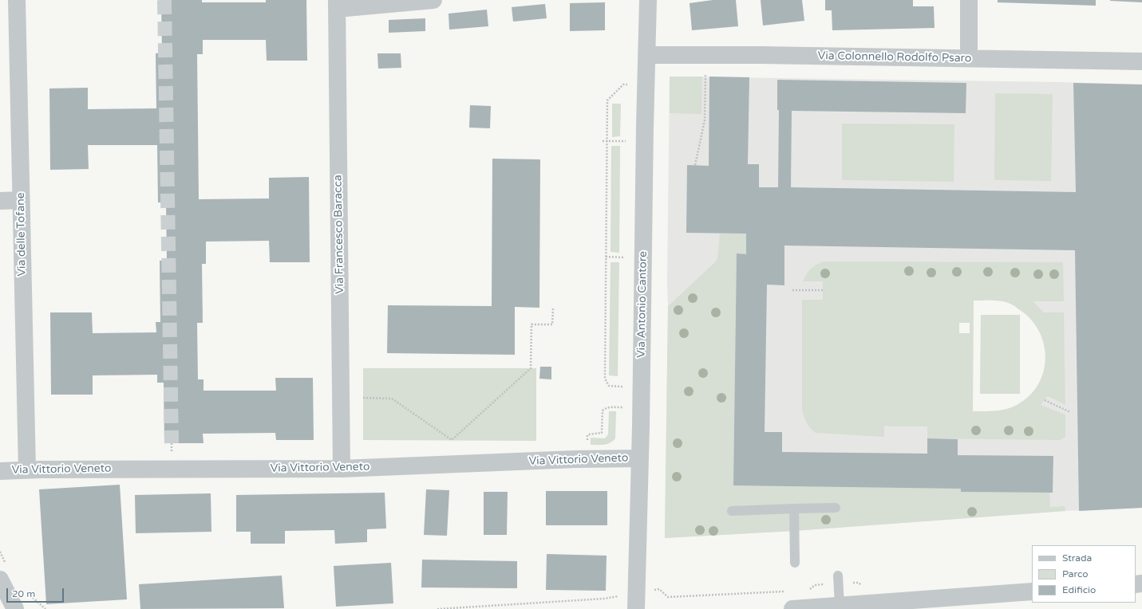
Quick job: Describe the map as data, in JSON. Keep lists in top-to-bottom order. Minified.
{"streets":{"street":["Via Colonnello Rodolfo Psaro","Via delle Tofane","Via Francesco Baracca","Via Antonio Cantore","Via Vittorio Veneto"]},"crossings":[["Via Colonnello Rodolfo Psaro","Via Antonio Cantore"],["Via delle Tofane","Via Vittorio Veneto"],["Via Francesco Baracca","Via Vittorio Veneto"],["Via Antonio Cantore","Via Vittorio Veneto"]],"legend":["Strada","Parco","Edificio"],"scale_bar":"20 m"}
